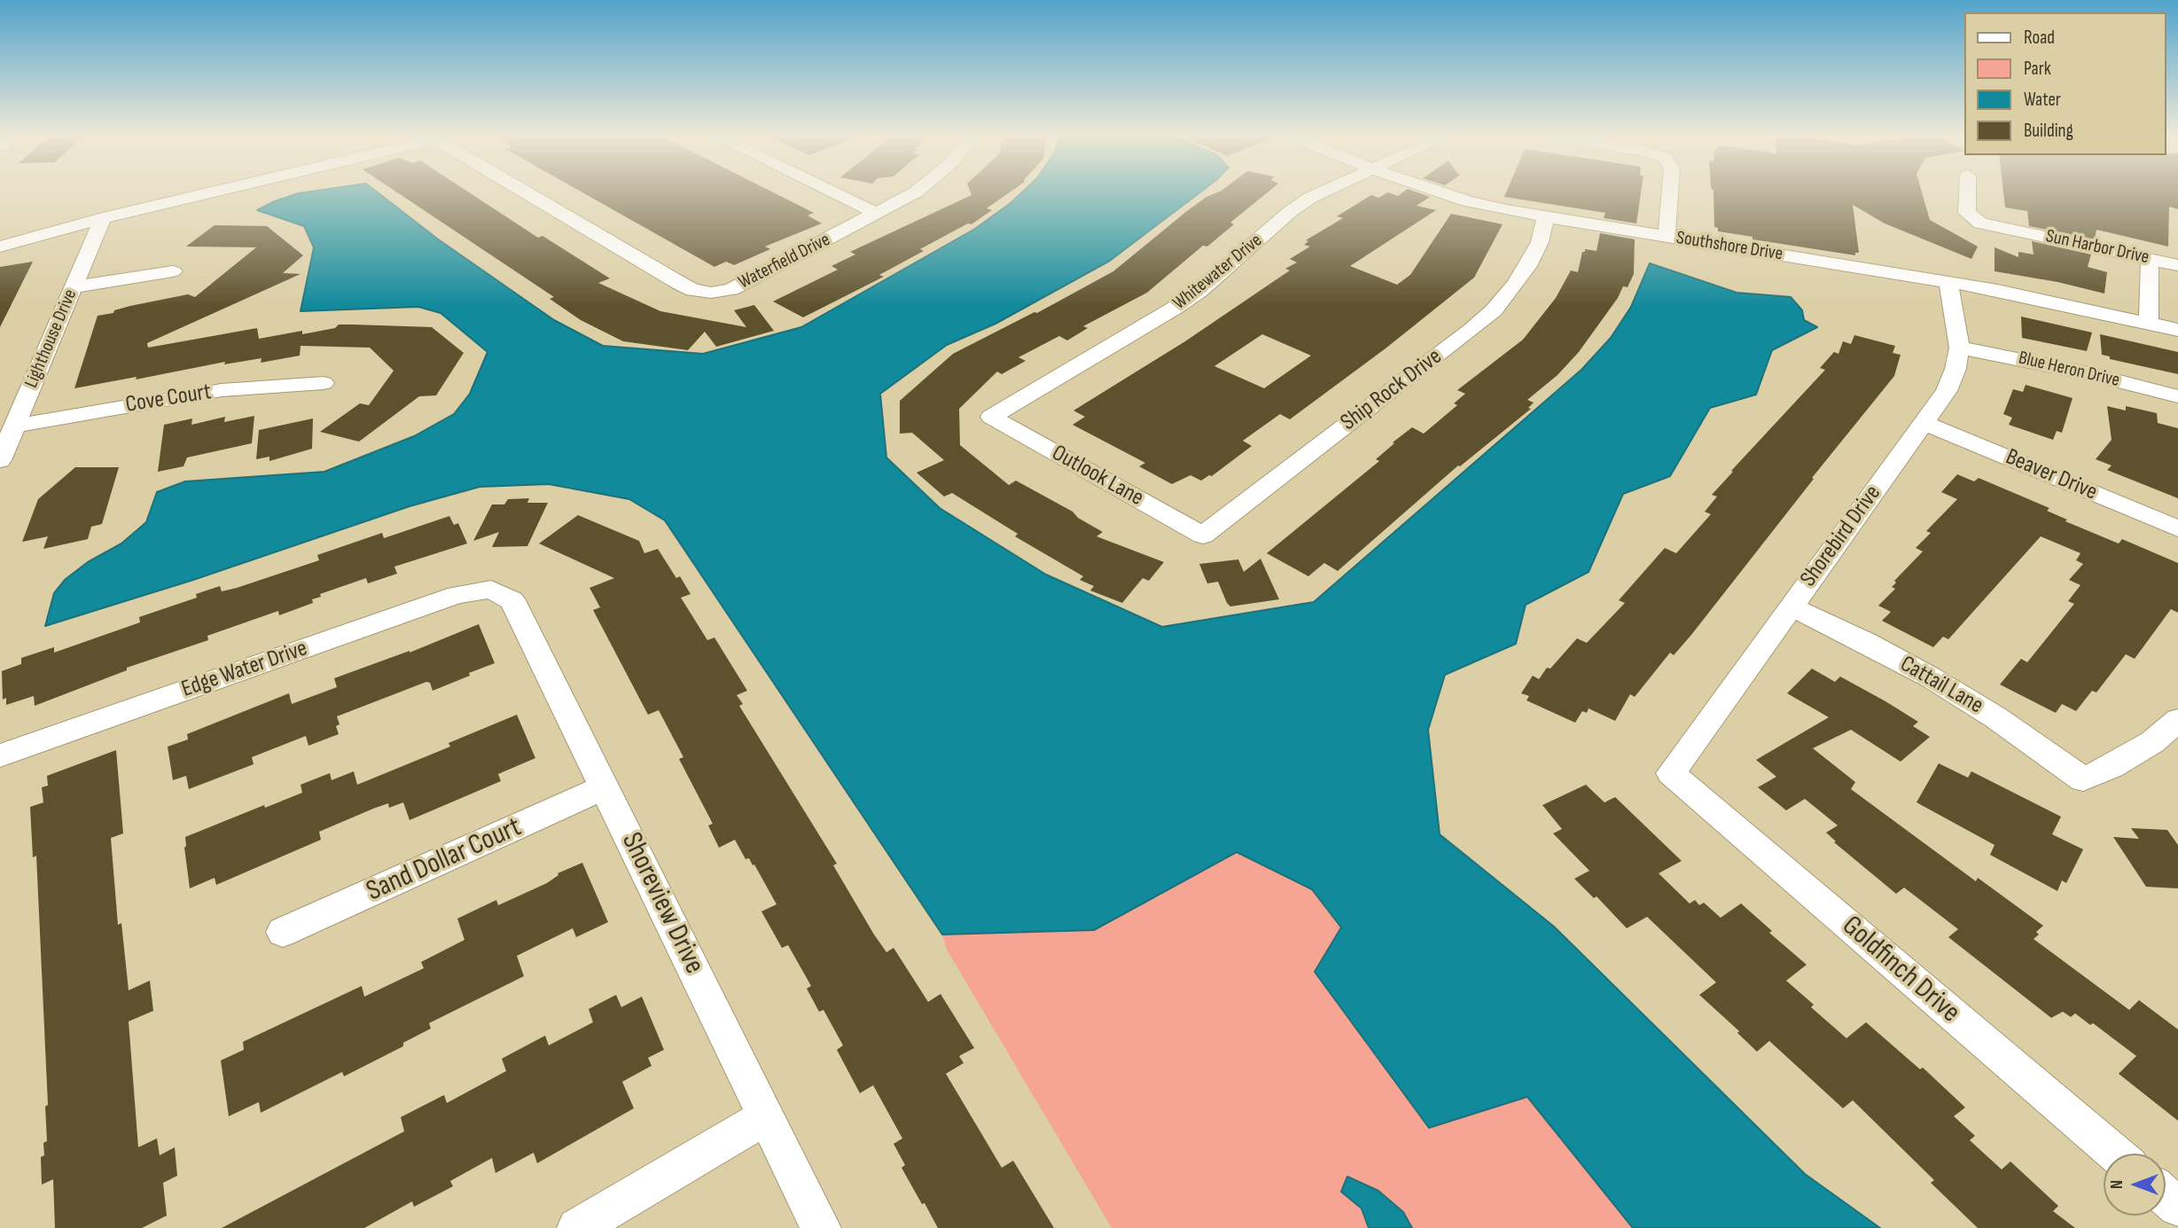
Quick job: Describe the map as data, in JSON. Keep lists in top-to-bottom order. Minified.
{"streets":{"street":["Southshore Drive","Sun Harbor Drive","Waterfield Drive","Whitewater Drive","Lighthouse Drive","Blue Heron Drive","Ship Rock Drive","Cove Court","Beaver Drive","Outlook Lane","Shorebird Drive","Edge Water Drive","Cattail Lane","Sand Dollar Court","Shoreview Drive","Goldfinch Drive"]},"crossings":[["Southshore Drive","Ship Rock Drive"],["Southshore Drive","Shorebird Drive"],["Waterfield Drive","Lighthouse Drive"],["Whitewater Drive","Outlook Lane"],["Lighthouse Drive","Cove Court"],["Blue Heron Drive","Shorebird Drive"],["Ship Rock Drive","Outlook Lane"],["Beaver Drive","Shorebird Drive"],["Shorebird Drive","Cattail Lane"],["Shorebird Drive","Goldfinch Drive"],["Edge Water Drive","Shoreview Drive"],["Sand Dollar Court","Shoreview Drive"]],"legend":["Road","Park","Water","Building"],"north":"left"}
